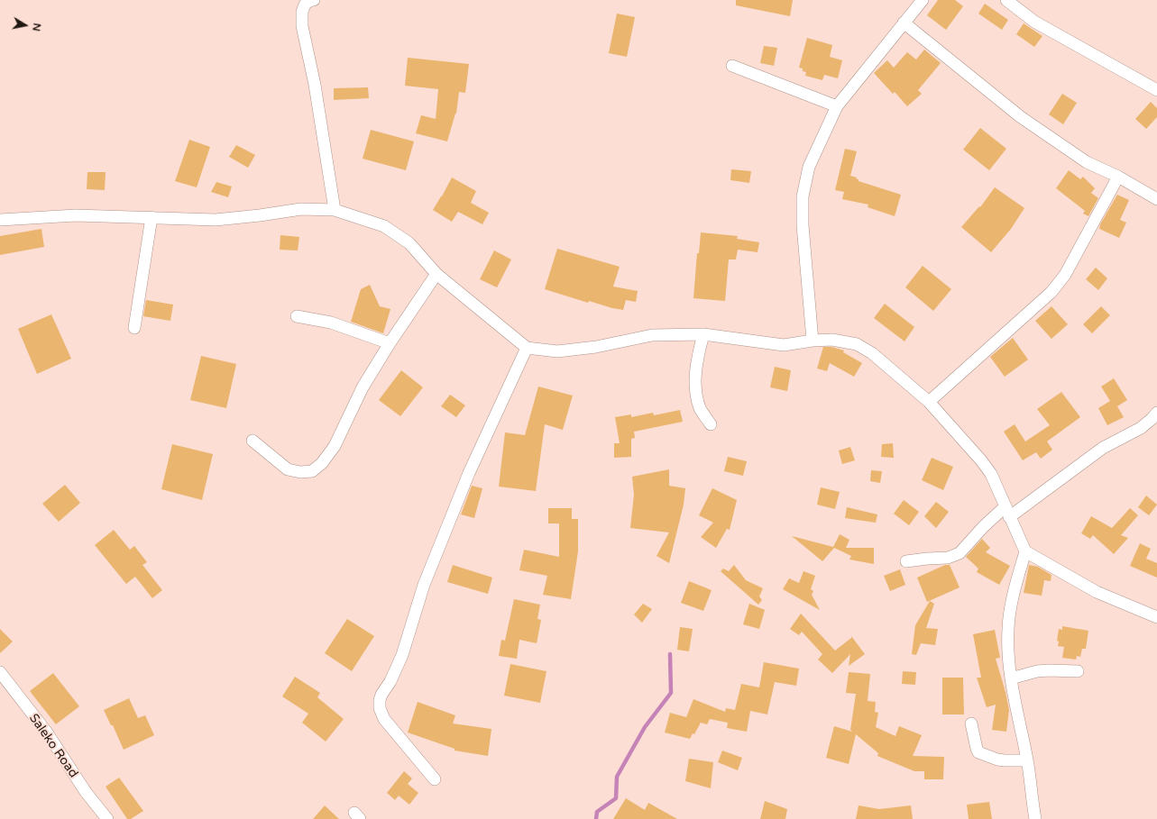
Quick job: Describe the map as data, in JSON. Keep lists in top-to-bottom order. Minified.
{"streets":{"street":["Saleko Road"]},"north":"right"}
